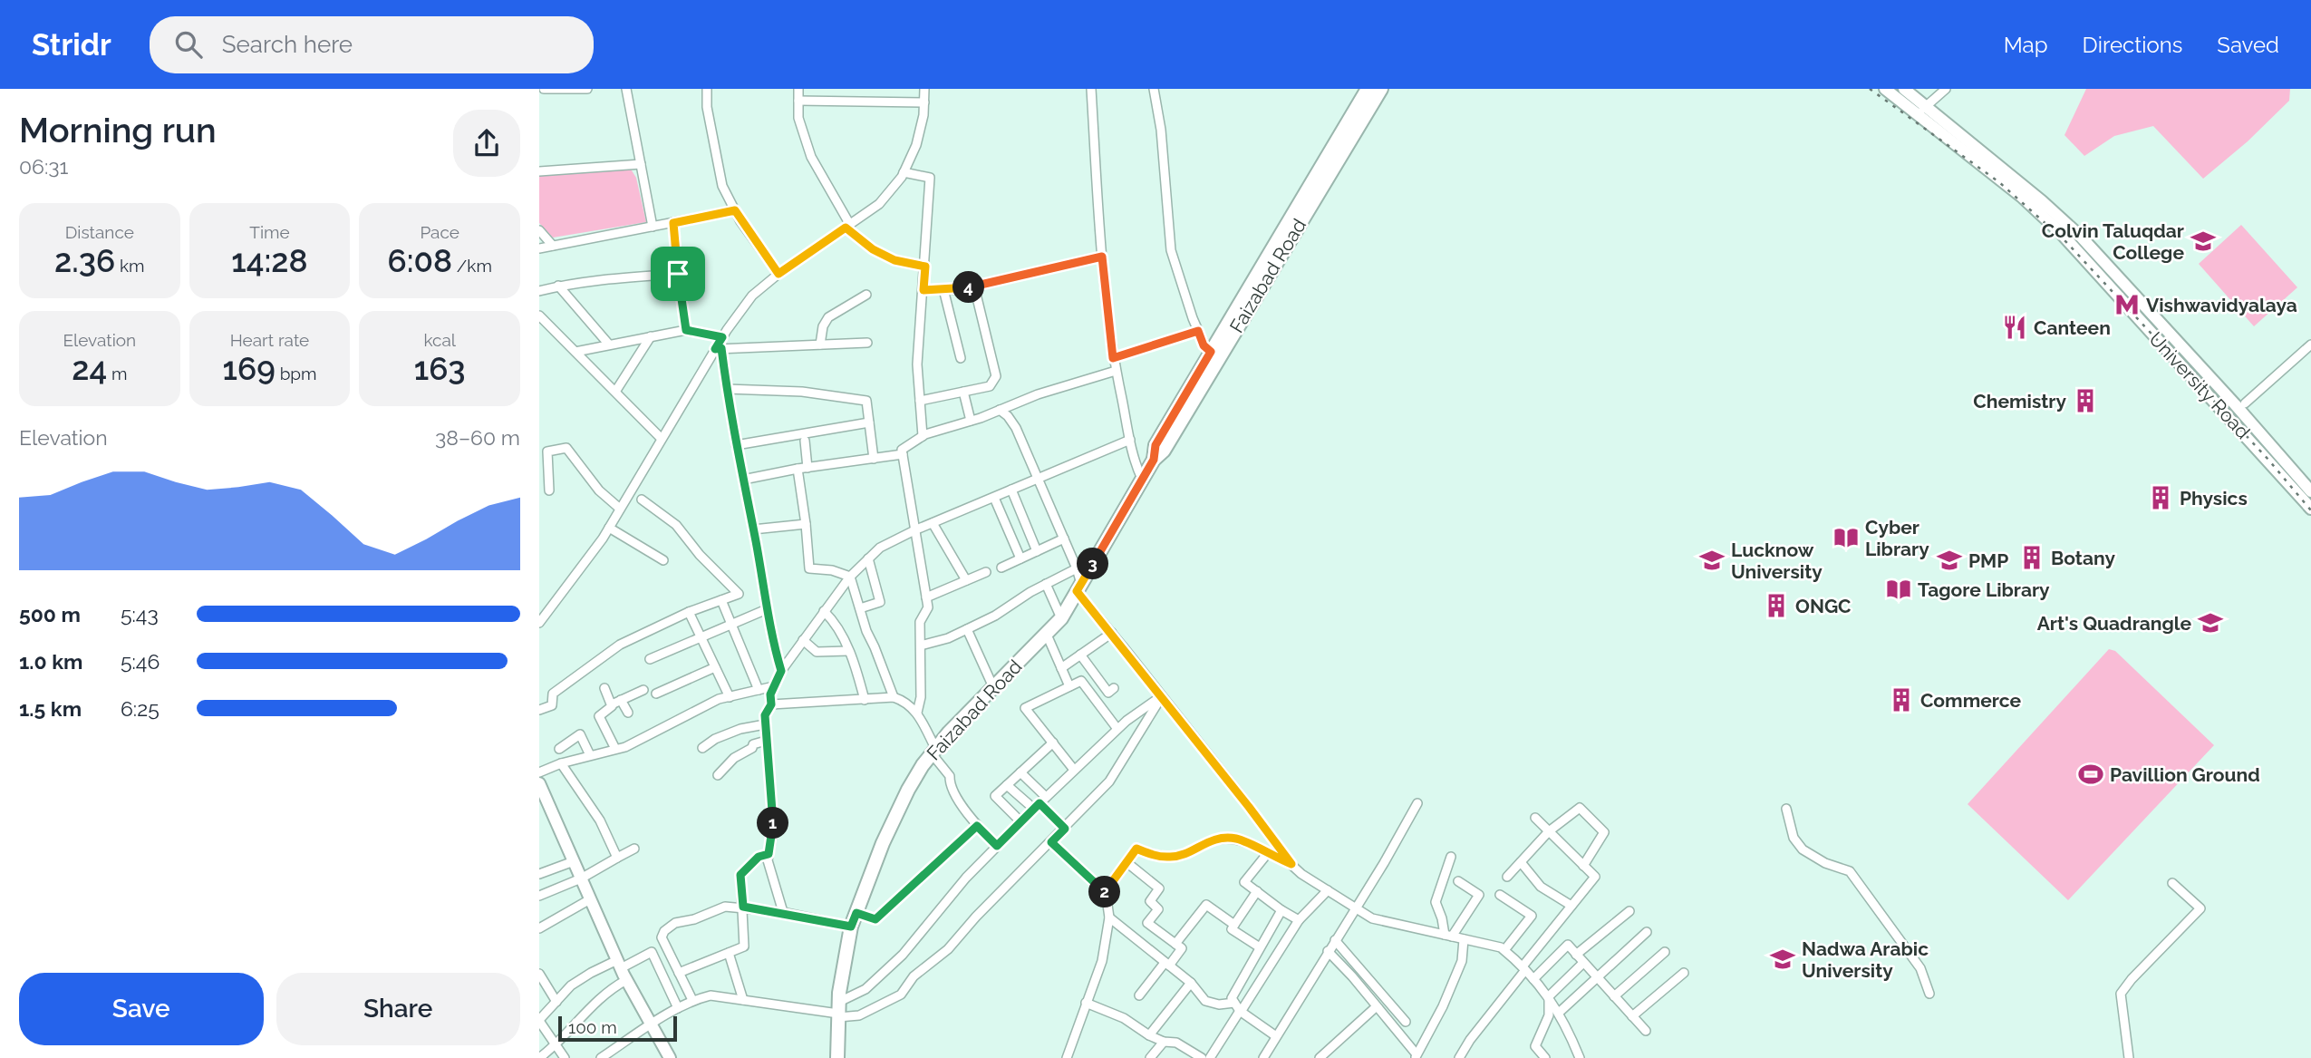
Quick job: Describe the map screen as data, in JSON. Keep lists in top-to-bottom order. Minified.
{"streets":{"main road":["Faizabad Road","University Road"]},"places":{"school or university":["Colvin Taluqdar College","Lucknow University","PMP","Art's Quadrangle","Nadwa Arabic University"],"metro station":["Vishwavidyalaya"],"restaurant":["Canteen"],"building":["Chemistry","Physics","Botany","ONGC","Commerce"],"library":["Cyber Library","Tagore Library"],"sports":["Pavillion Ground"]},"scale_bar":"100 m","page":{"header":"Stridr","search":"Search here","nav":["Map","Directions","Saved"],"heading":["Morning run","06:31"],"stats":[["Distance","2.36 km"],["Time","14:28"],["Pace","6:08 /km"],["Elevation","24 m"],["Heart rate","169 bpm"],["kcal","163"]],"pins":["4","3","1","2"],"chart":["Elevation","38–60 m"],"list":[{"name":"500 m","note":"5:43"},{"name":"1.0 km","note":"5:46"},{"name":"1.5 km","note":"6:25"}],"buttons":["Save","Share"],"scale":"100 m"}}
